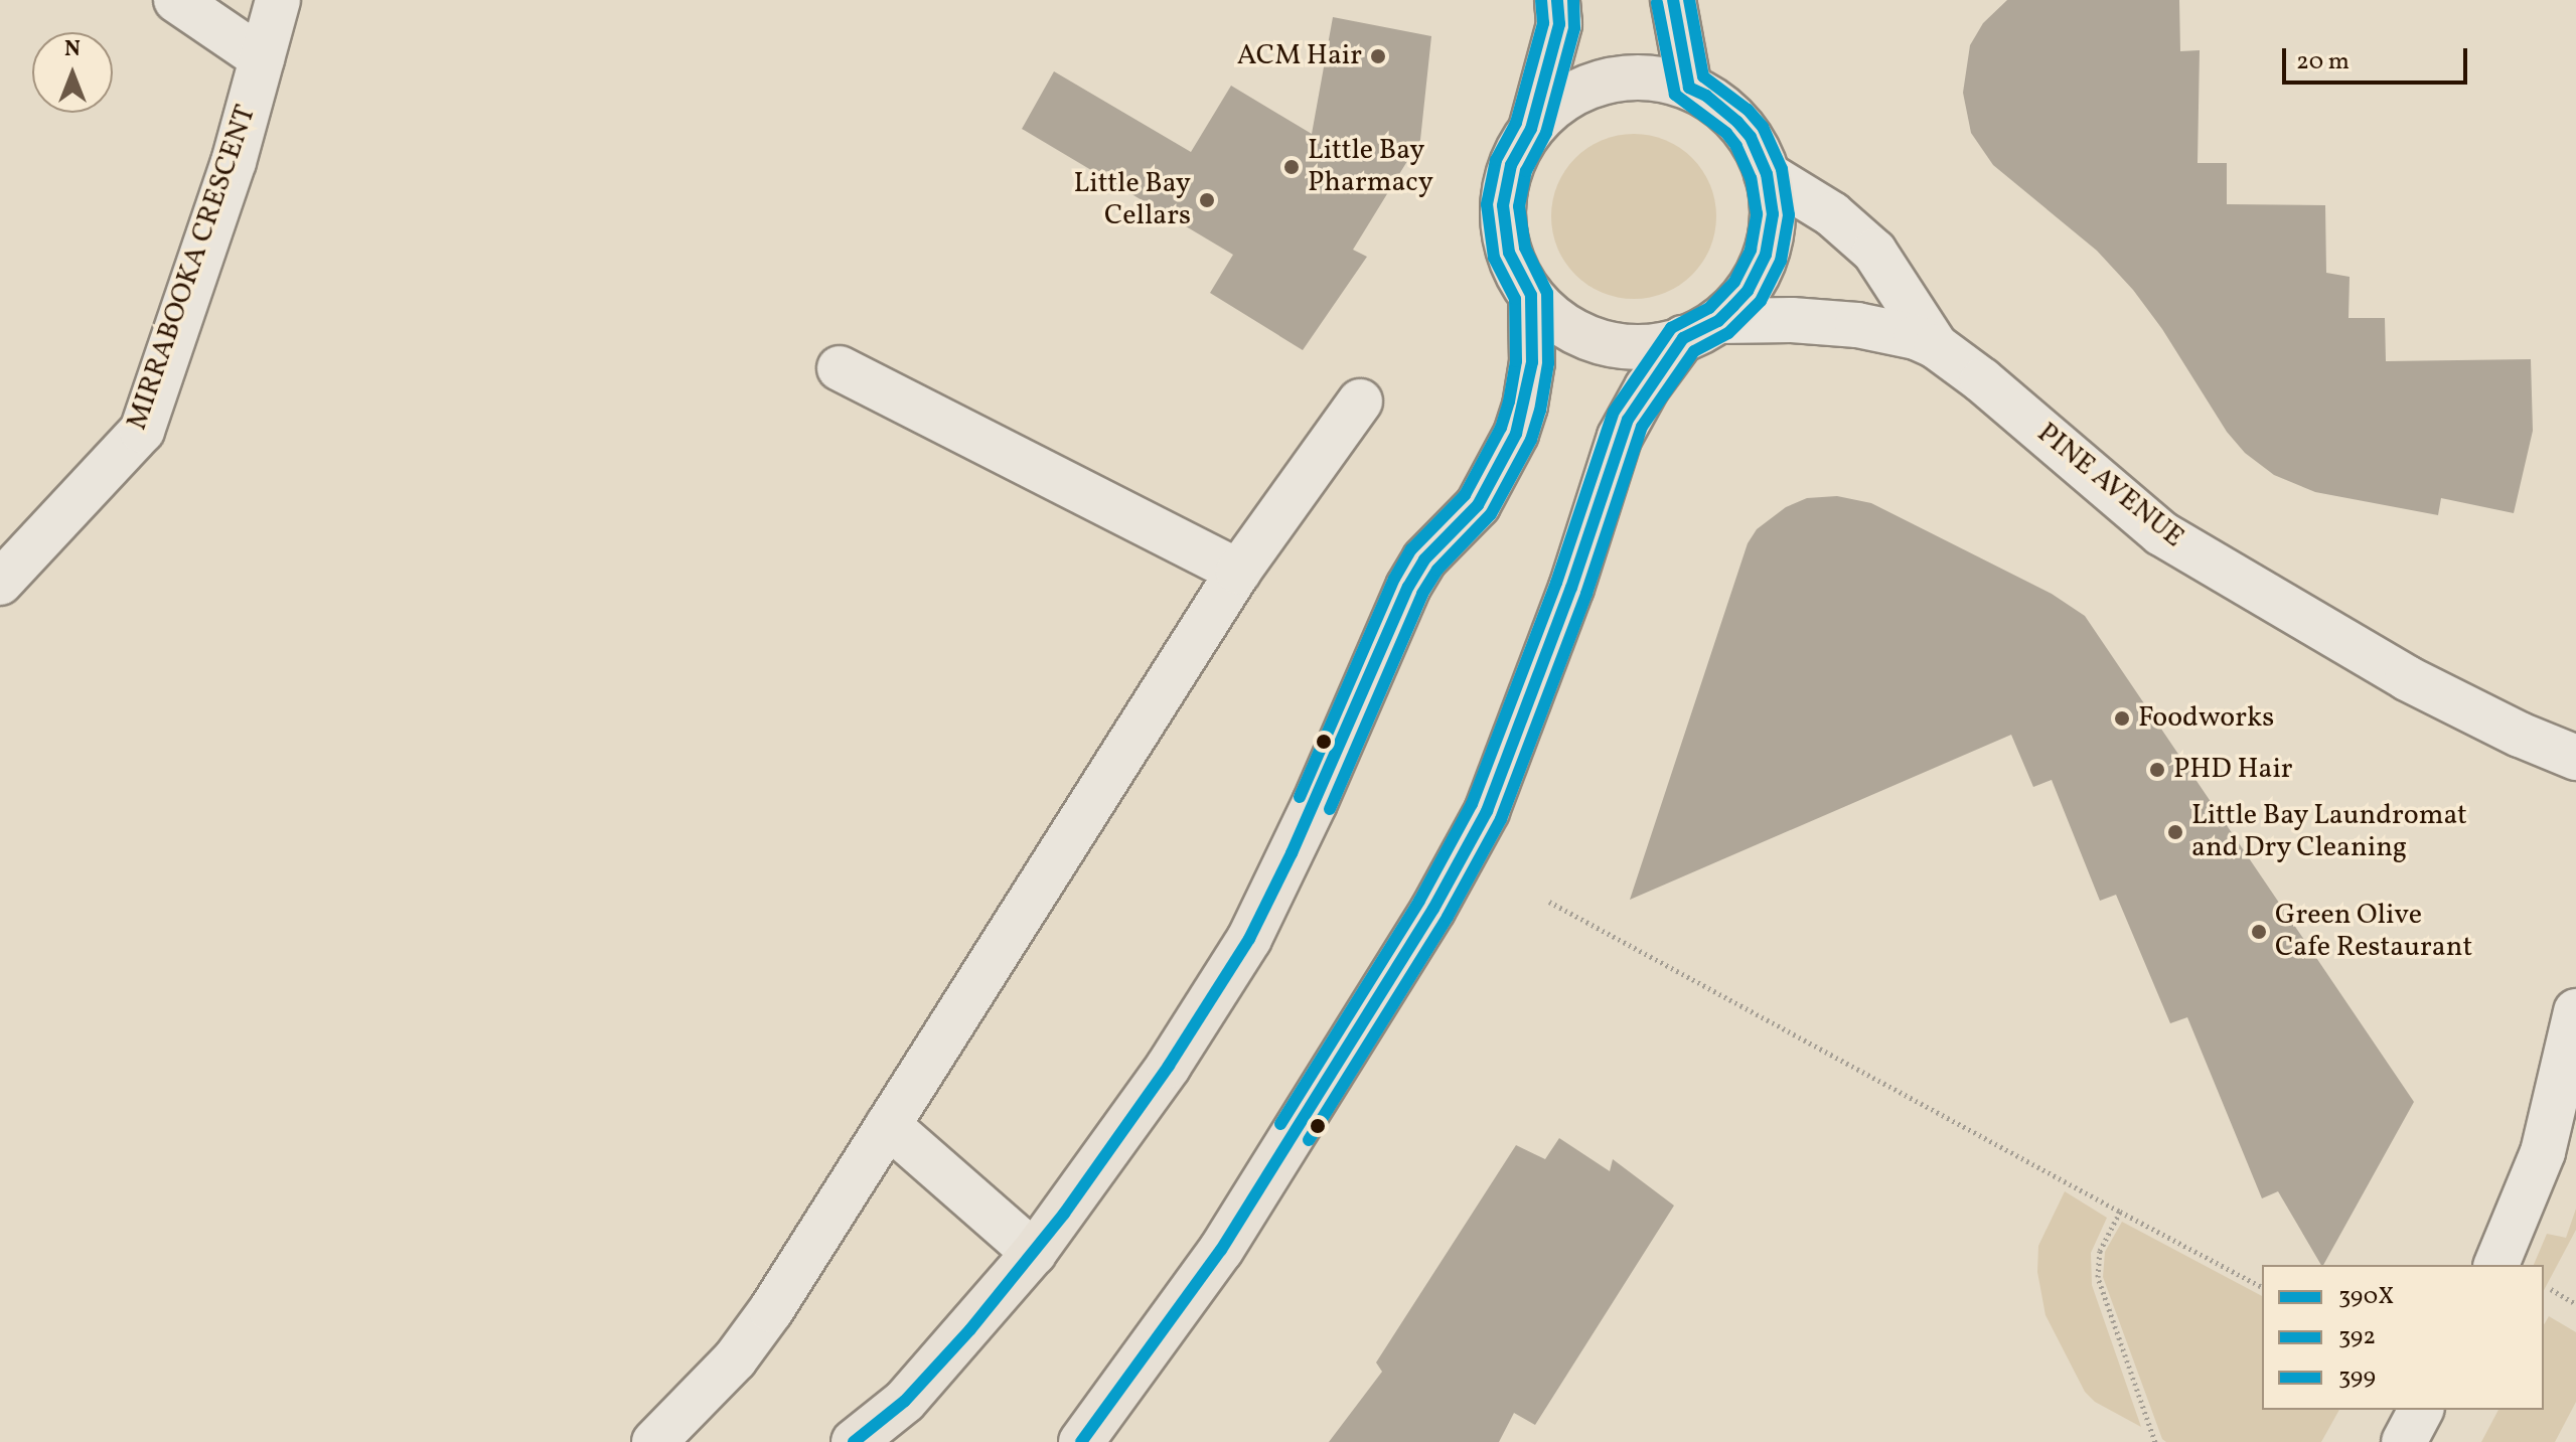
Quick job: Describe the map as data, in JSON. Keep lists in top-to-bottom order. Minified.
{"streets":{"street":["MIRRABOOKA CRESCENT","PINE AVENUE"]},"places":["ACM Hair","Little Bay Pharmacy","Little Bay Cellars","Foodworks","PHD Hair","Little Bay Laundromat and Dry Cleaning","Green Olive Cafe Restaurant"],"lines":["transit line 390X","transit line 392","transit line 399"],"legend":["390X","392","399"],"scale_bar":"20 m","north":"top"}
